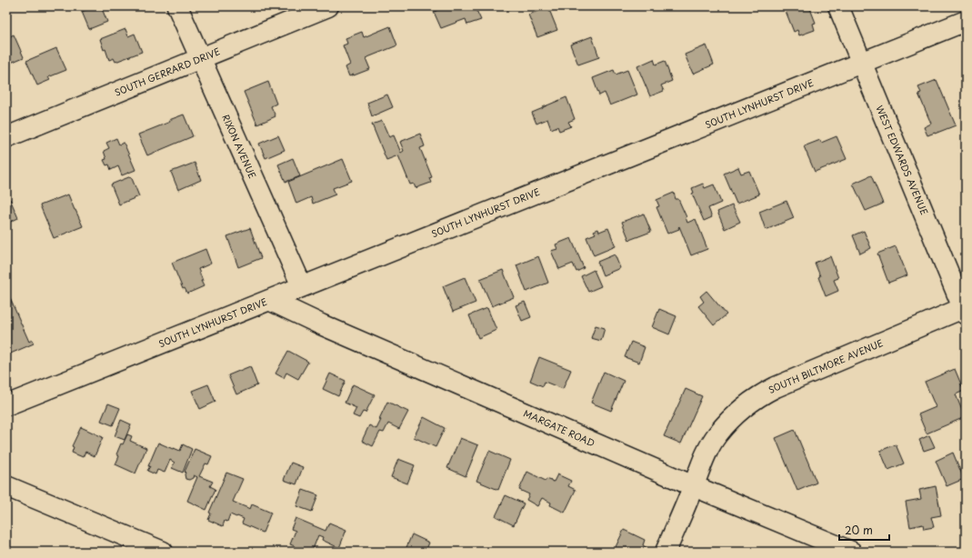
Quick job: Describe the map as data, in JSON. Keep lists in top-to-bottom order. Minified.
{"streets":{"street":["SOUTH GERRARD DRIVE","SOUTH LYNHURST DRIVE","RIXON AVENUE","WEST EDWARDS AVENUE","SOUTH BILTMORE AVENUE","MARGATE ROAD"]},"crossings":[["SOUTH GERRARD DRIVE","RIXON AVENUE"],["SOUTH LYNHURST DRIVE","RIXON AVENUE"],["SOUTH LYNHURST DRIVE","WEST EDWARDS AVENUE"],["SOUTH LYNHURST DRIVE","MARGATE ROAD"],["WEST EDWARDS AVENUE","SOUTH BILTMORE AVENUE"],["SOUTH BILTMORE AVENUE","MARGATE ROAD"]],"scale_bar":"20 m"}
